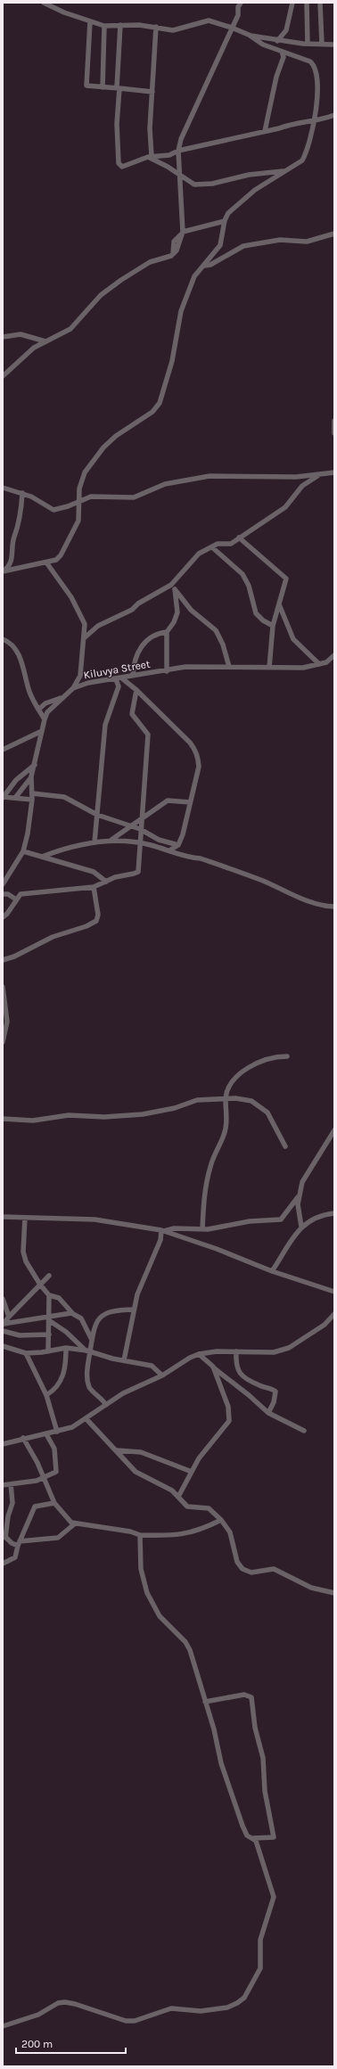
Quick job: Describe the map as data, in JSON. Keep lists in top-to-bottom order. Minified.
{"streets":{"street":["Kiluvya Street"]},"scale_bar":"200 m"}
